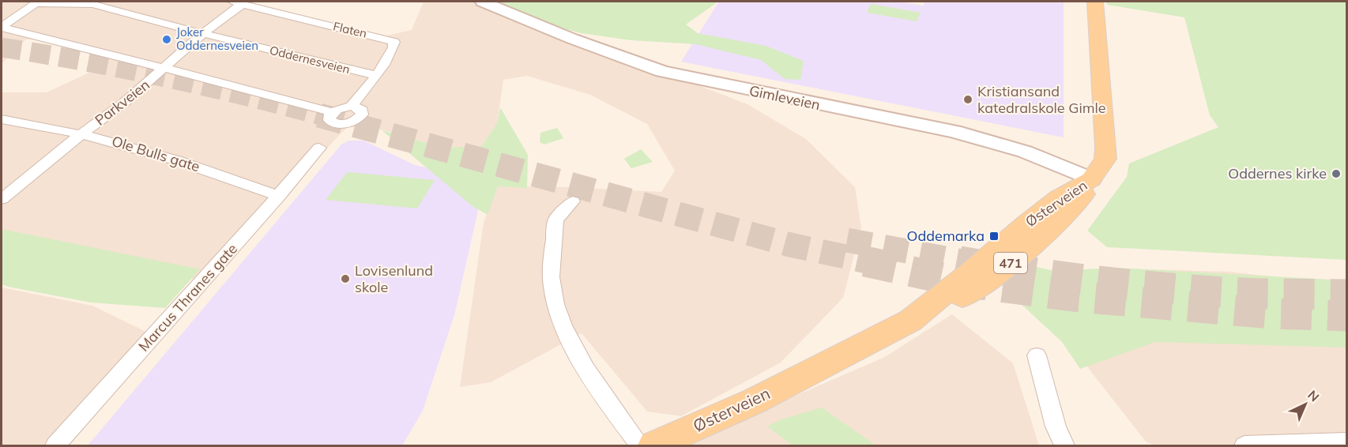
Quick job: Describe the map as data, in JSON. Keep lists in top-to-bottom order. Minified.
{"streets":{"main road":["Østerveien","471"],"street":["Flaten","Oddernesveien","Gimleveien","Parkveien","Ole Bulls gate","Marcus Thranes gate"]},"crossings":[["Flaten","Oddernesveien"],["Flaten","Parkveien"],["Oddernesveien","Parkveien"],["Gimleveien","Østerveien"],["Gimleveien","471"],["Parkveien","Ole Bulls gate"],["Ole Bulls gate","Marcus Thranes gate"],["Østerveien","471"]],"places":{"other":["Joker Oddernesveien","Kristiansand katedralskole Gimle","Oddernes kirke","Lovisenlund skole"],"transit":["Oddemarka"]},"north":"top right"}
